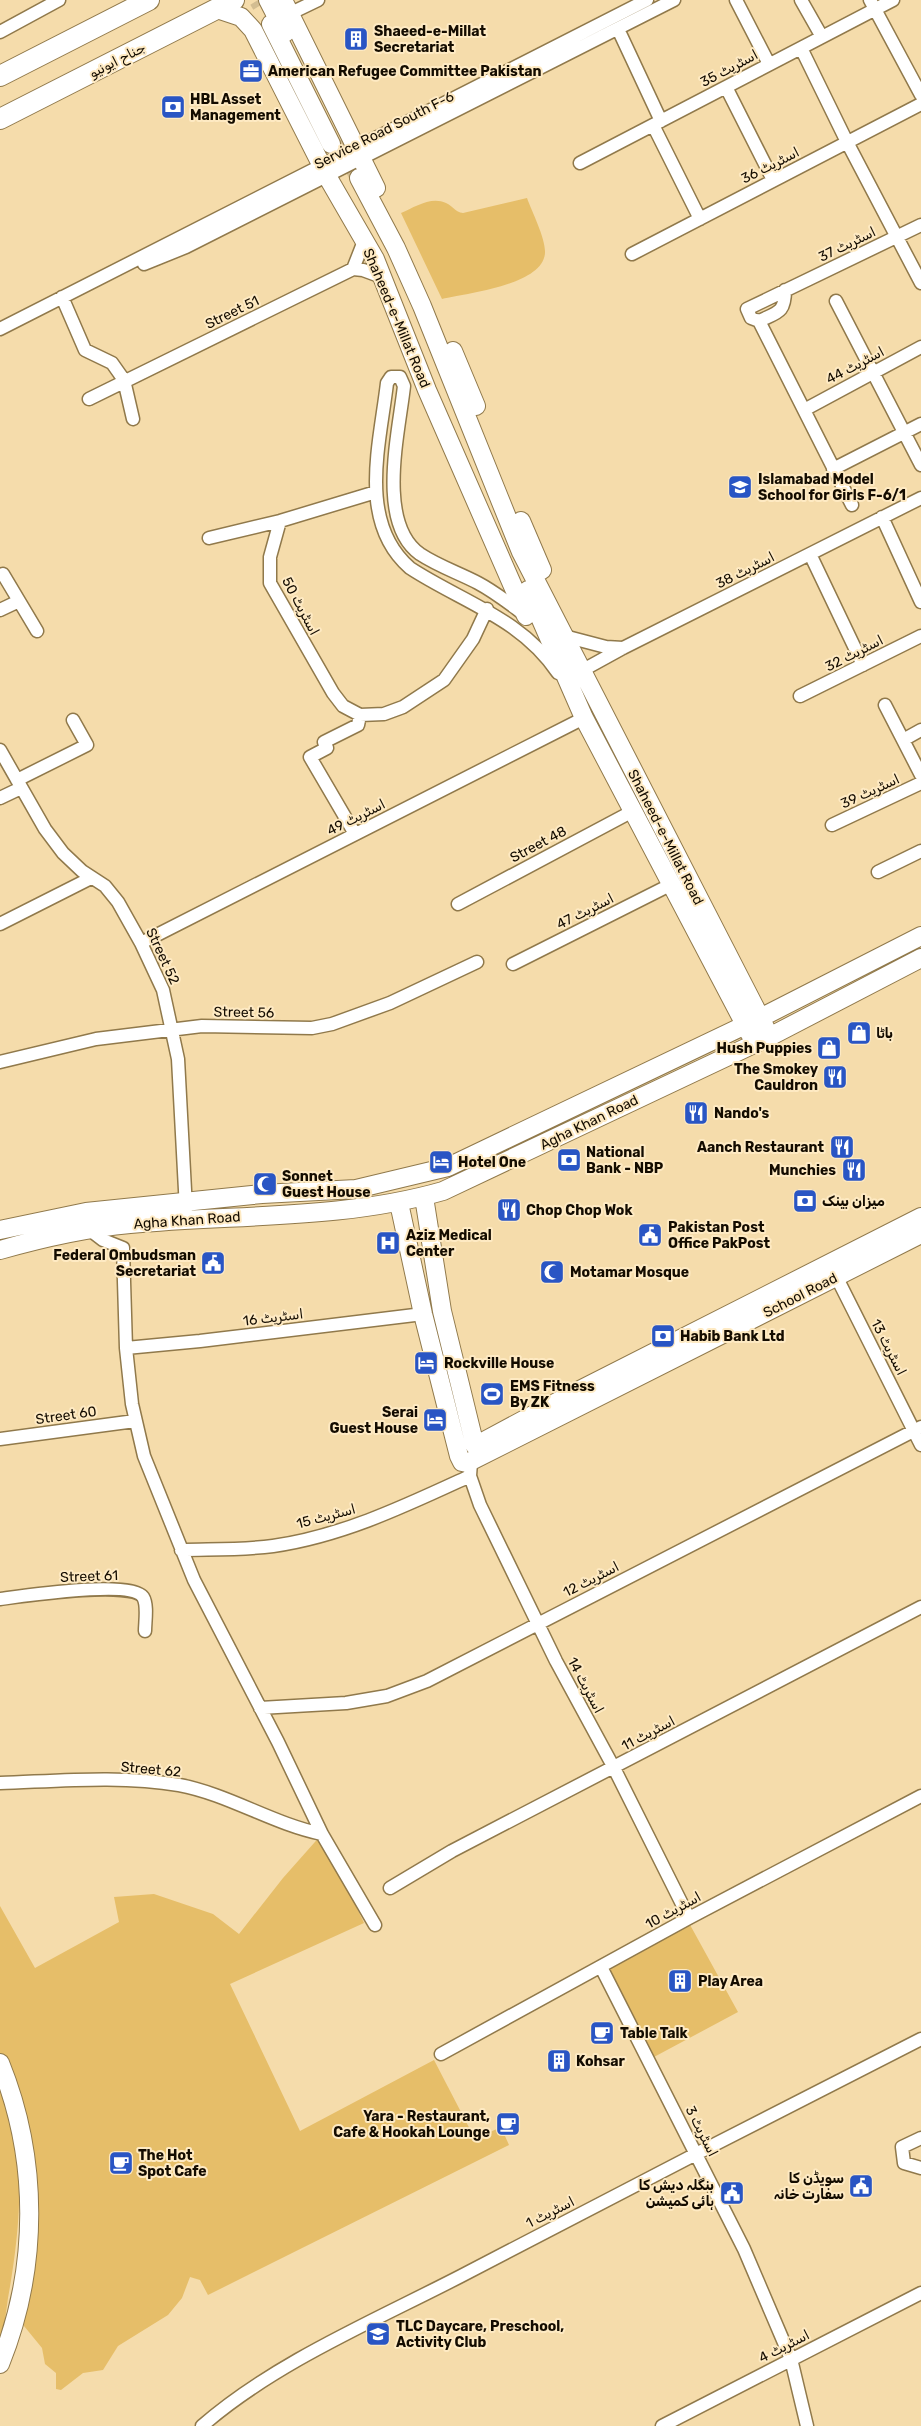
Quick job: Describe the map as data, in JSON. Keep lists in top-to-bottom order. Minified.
{"streets":{"main road":["جناح ایونیو"],"street":["اسٹریٹ 35","Service Road South F-6","اسٹریٹ 36","اسٹریٹ 37","Street 51","Shaheed-e-Millat Road","اسٹریٹ 44","اسٹریٹ 38","اسٹریٹ 50","اسٹریٹ 32","اسٹریٹ 39","اسٹریٹ 49","Street 48","اسٹریٹ 47","Street 52","Street 56","Agha Khan Road","School Road","اسٹریٹ 16","اسٹریٹ 13","Street 60","اسٹریٹ 15","Street 61","اسٹریٹ 12","اسٹریٹ 14","اسٹریٹ 11","Street 62","اسٹریٹ 10","اسٹریٹ 3","اسٹریٹ 1","اسٹریٹ 4"]},"crossings":[["جناح ایونیو","Shaheed-e-Millat Road"],["Service Road South F-6","Shaheed-e-Millat Road"],["اسٹریٹ 37","اسٹریٹ 44"],["Shaheed-e-Millat Road","اسٹریٹ 38"],["Shaheed-e-Millat Road","اسٹریٹ 49"],["Shaheed-e-Millat Road","Street 48"],["Shaheed-e-Millat Road","اسٹریٹ 47"],["Shaheed-e-Millat Road","Agha Khan Road"],["اسٹریٹ 49","Street 52"],["Street 52","Street 56"],["Street 52","Agha Khan Road"],["School Road","اسٹریٹ 13"],["School Road","اسٹریٹ 15"],["School Road","اسٹریٹ 14"],["اسٹریٹ 13","اسٹریٹ 12"],["اسٹریٹ 15","اسٹریٹ 14"],["اسٹریٹ 12","اسٹریٹ 14"],["اسٹریٹ 14","اسٹریٹ 11"],["اسٹریٹ 14","اسٹریٹ 10"],["اسٹریٹ 10","اسٹریٹ 3"],["اسٹریٹ 3","اسٹریٹ 1"],["اسٹریٹ 3","اسٹریٹ 4"]],"places":{"building":["Shaeed-e-Millat Secretariat","Play Area","Kohsar"],"office":["American Refugee Committee Pakistan"],"bank":["HBL Asset Management","National Bank - NBP","میزان بینک","Habib Bank Ltd"],"school or university":["Islamabad Model School for Girls F-6/1","TLC Daycare, Preschool, Activity Club"],"shop":["باٹا","Hush Puppies"],"restaurant":["The Smokey Cauldron","Nando's","Aanch Restaurant","Munchies","Chop Chop Wok"],"hotel":["Hotel One","Rockville House","Serai Guest House"],"mosque":["Sonnet Guest House","Motamar Mosque"],"public building":["Pakistan Post Office PakPost","Federal Ombudsman Secretariat","سویڈن کا سفارت خانہ","بنگلہ دیش کا ہائی کمیشن"],"hospital":["Aziz Medical Center"],"sports":["EMS Fitness By ZK"],"cafe":["Table Talk","Yara - Restaurant, Cafe & Hookah Lounge","The Hot Spot Cafe"]}}
